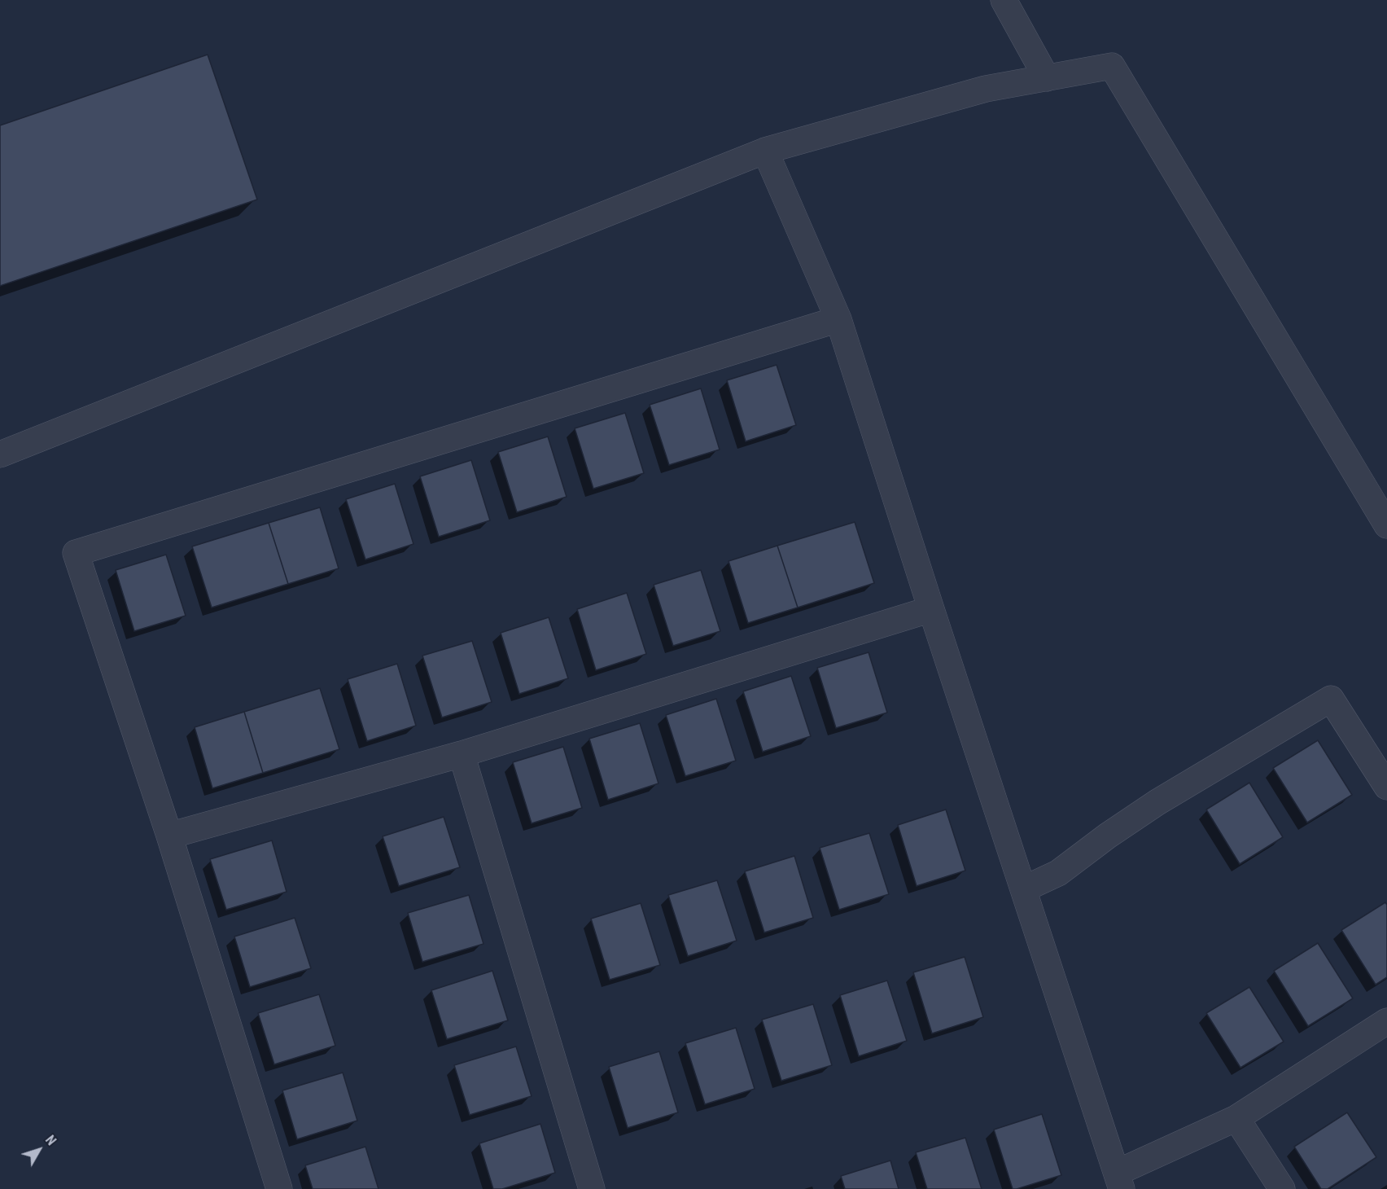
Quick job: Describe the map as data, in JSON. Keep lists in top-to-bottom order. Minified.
{"north":"top right"}
